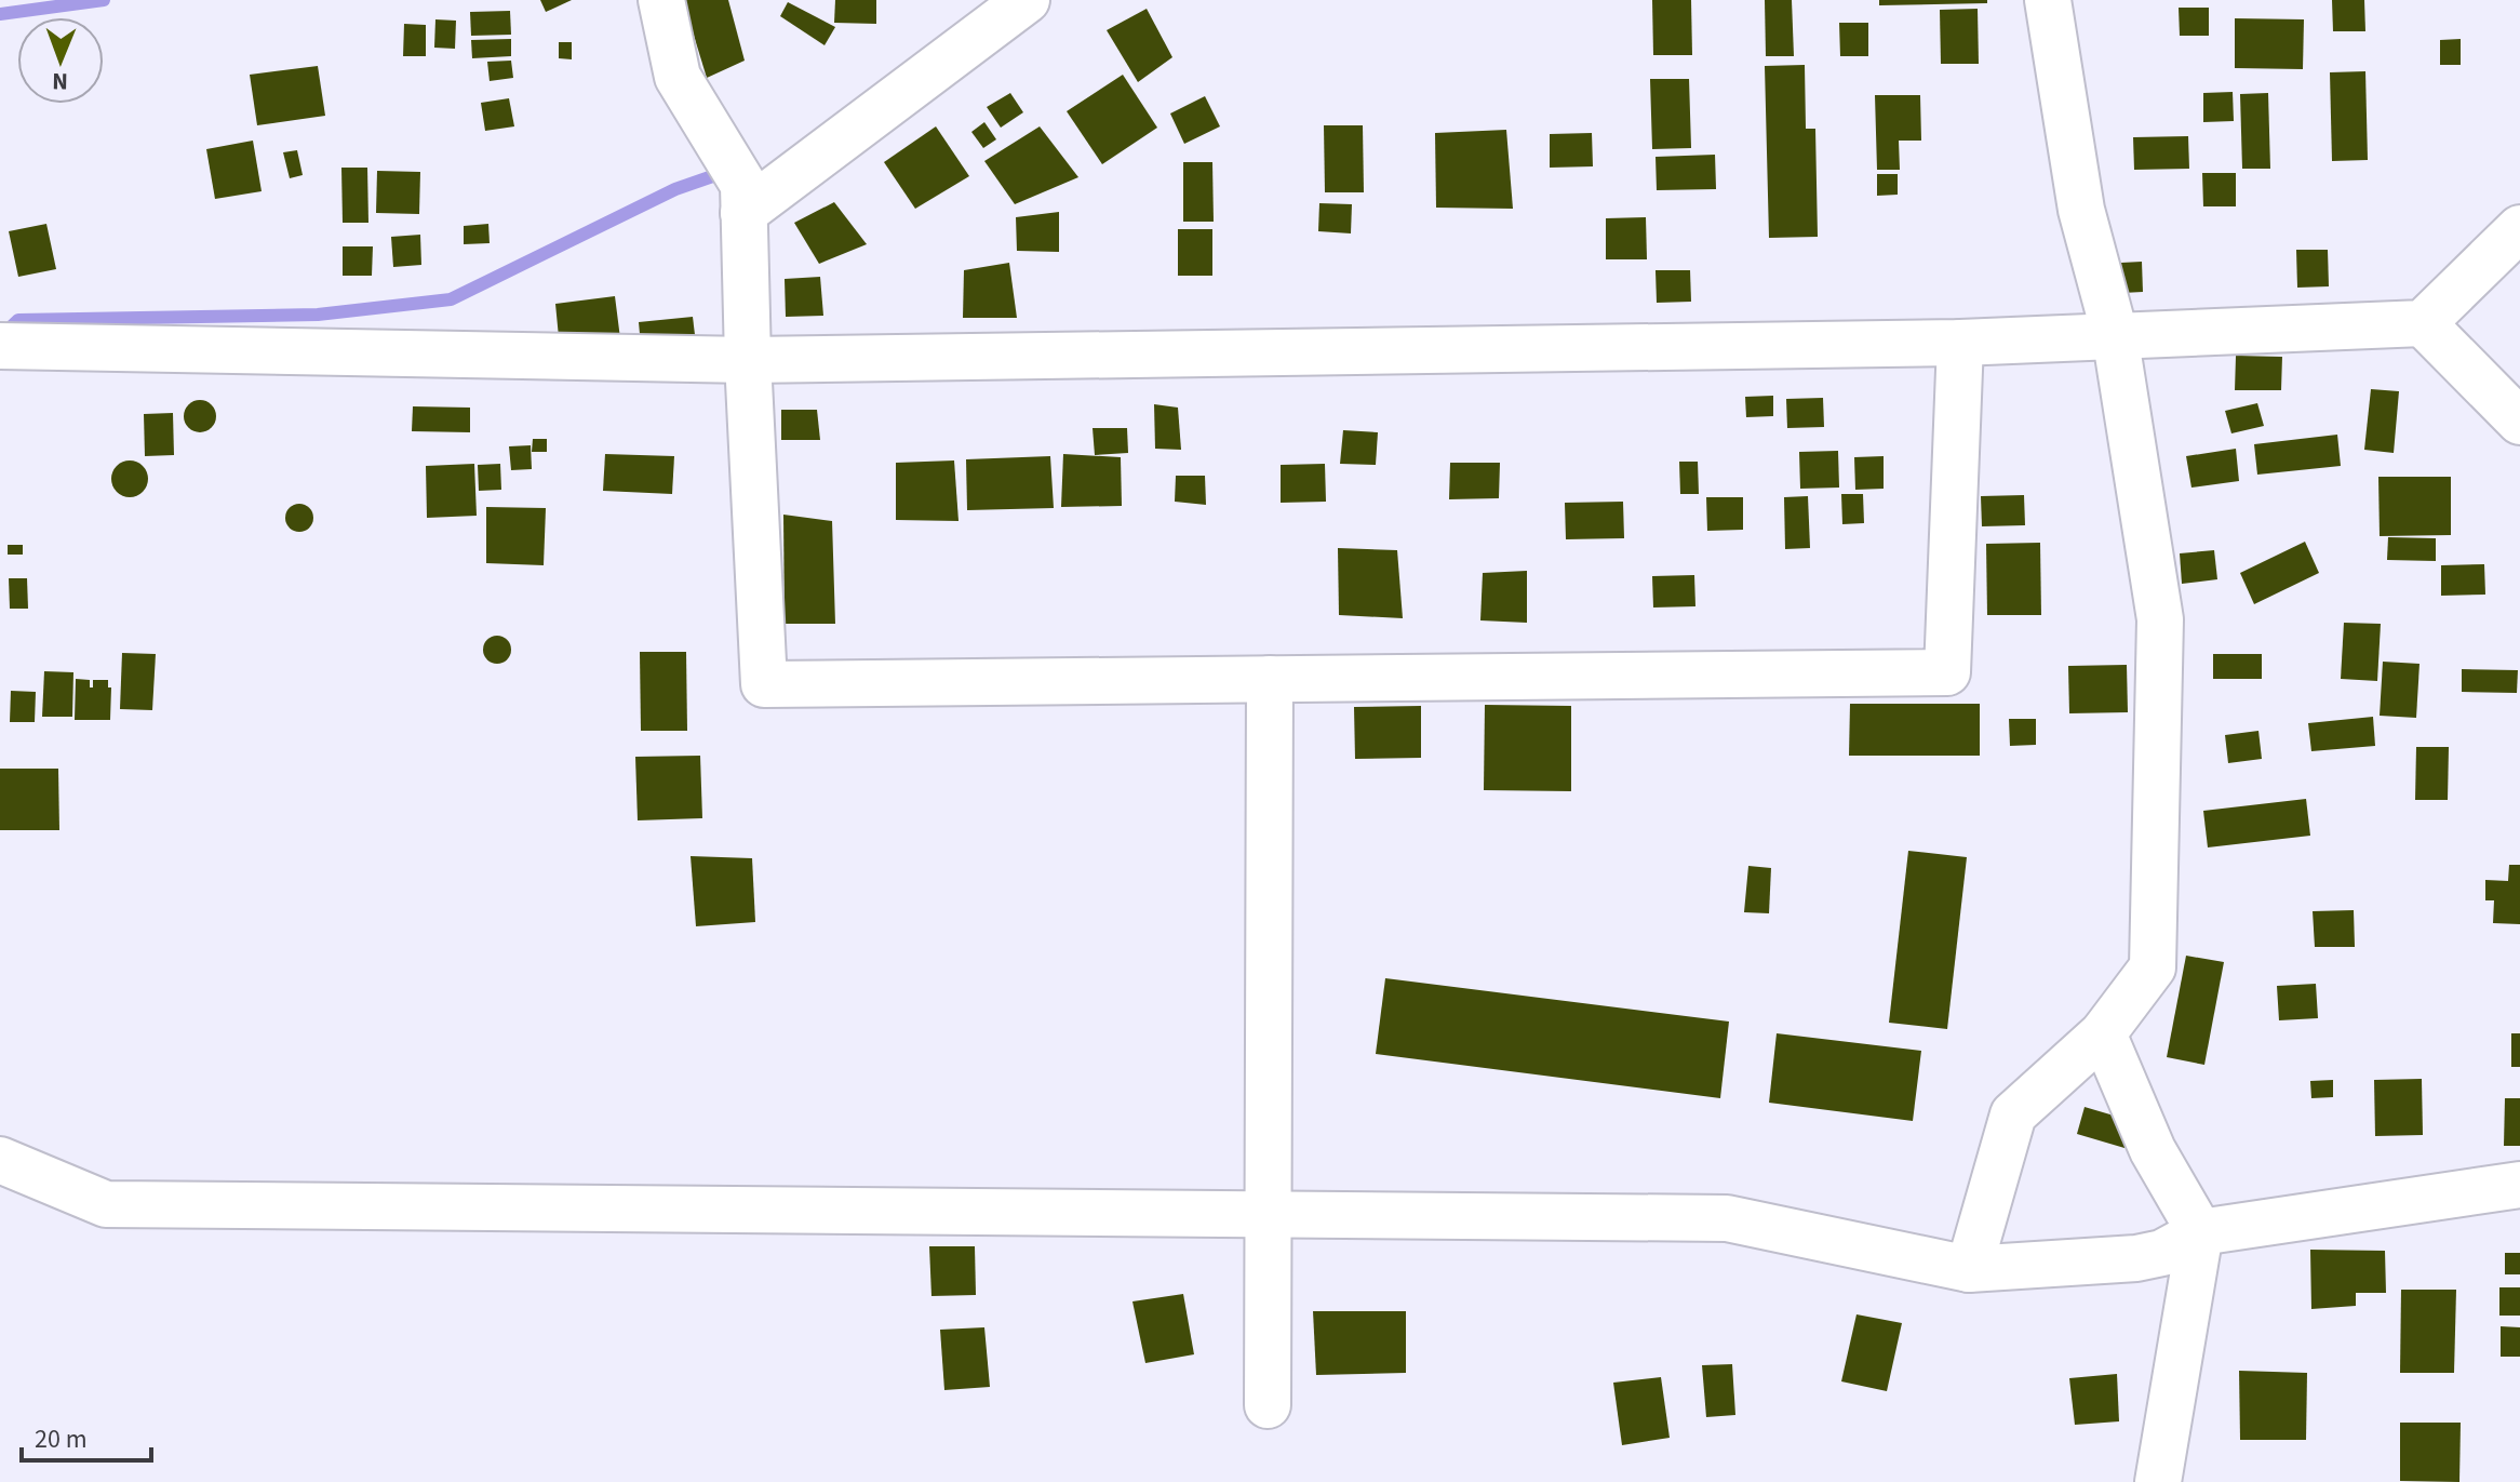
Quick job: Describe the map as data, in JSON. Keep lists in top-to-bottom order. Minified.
{"scale_bar":"20 m","north":"bottom"}
